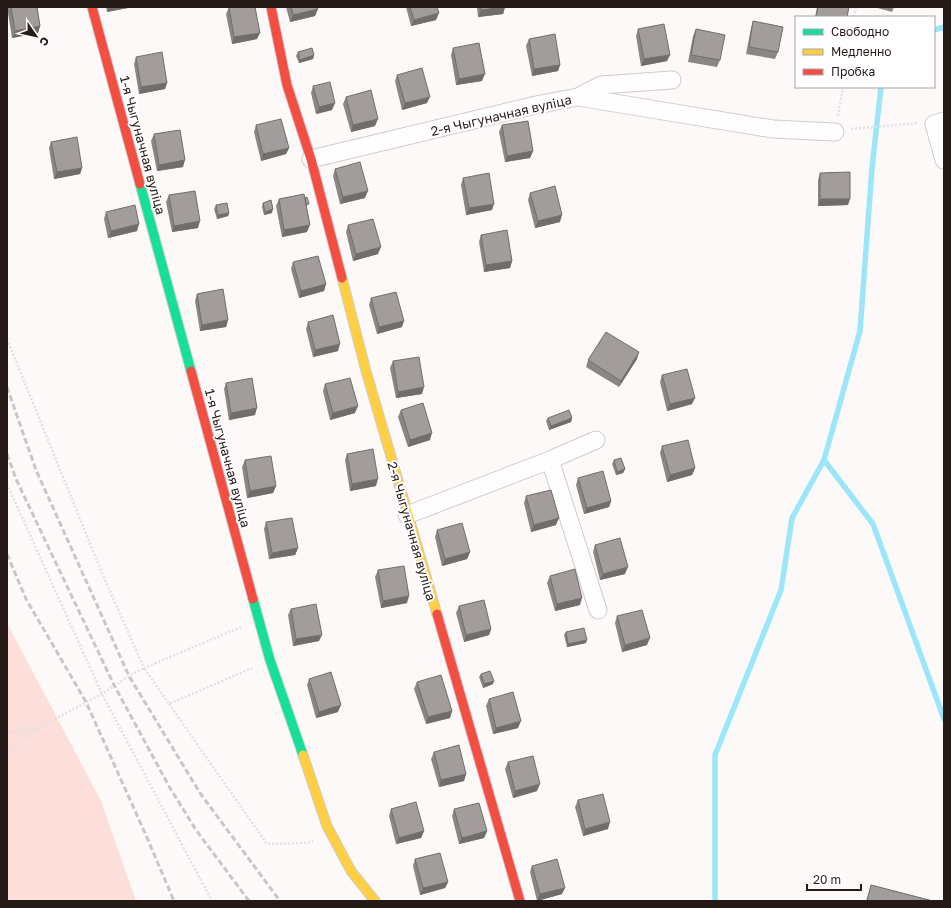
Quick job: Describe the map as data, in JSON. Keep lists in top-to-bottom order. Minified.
{"streets":{"street":["2-я Чыгуначная вуліца","1-я Чыгуначная вуліца"]},"legend":["Свободно","Медленно","Пробка"],"scale_bar":"20 m","north":"bottom right"}
